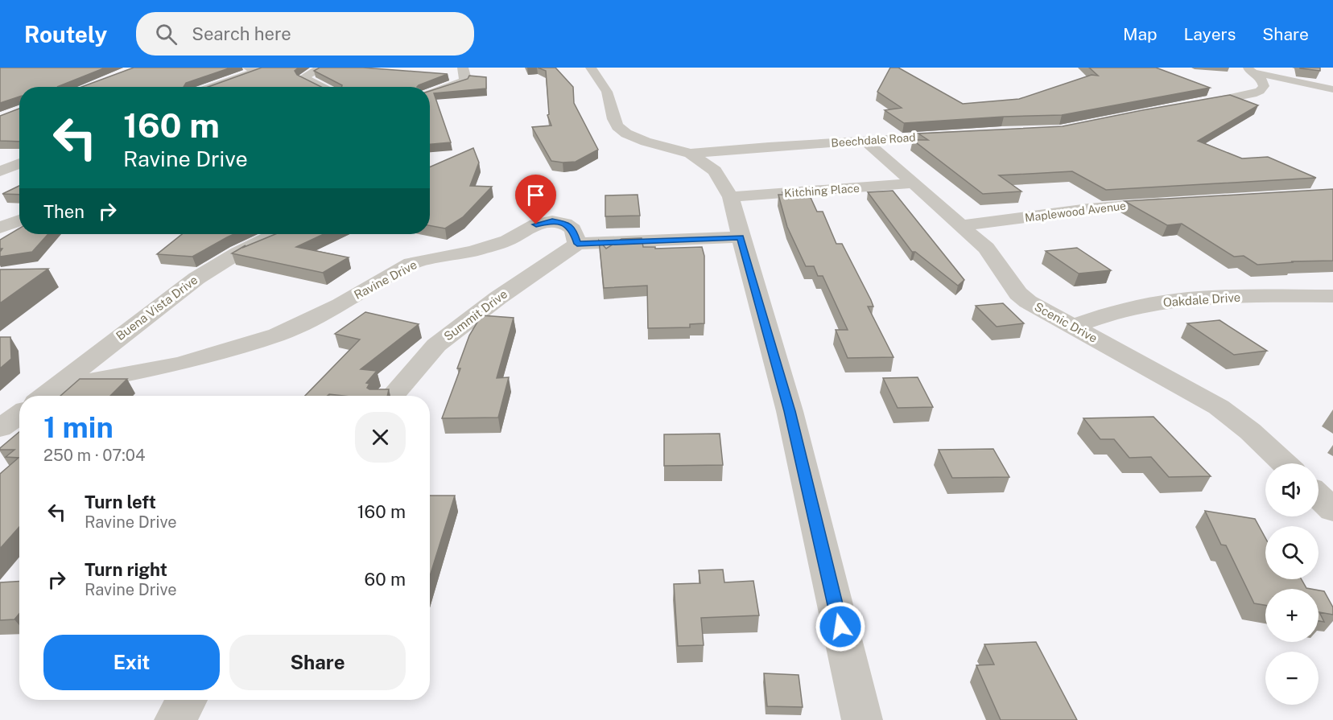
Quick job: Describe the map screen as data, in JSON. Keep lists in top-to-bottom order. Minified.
{"streets":{"street":["Beechdale Road","Kitching Place","Maplewood Avenue","Ravine Drive","Oakdale Drive","Buena Vista Drive","Summit Drive","Scenic Drive"]},"crossings":[["Beechdale Road","Scenic Drive"],["Kitching Place","Scenic Drive"],["Maplewood Avenue","Scenic Drive"],["Ravine Drive","Buena Vista Drive"],["Ravine Drive","Summit Drive"],["Oakdale Drive","Scenic Drive"]],"page":{"header":"Routely","search":"Search here","nav":["Map","Layers","Share"],"turn":["160 m","Ravine Drive"],"then":"Then","heading":["1 min","250 m · 07:04"],"map_buttons":["+","−"],"list":[{"name":"Turn left","note":"Ravine Drive","value":"160 m"},{"name":"Turn right","note":"Ravine Drive","value":"60 m"}],"buttons":["Exit","Share"]}}
